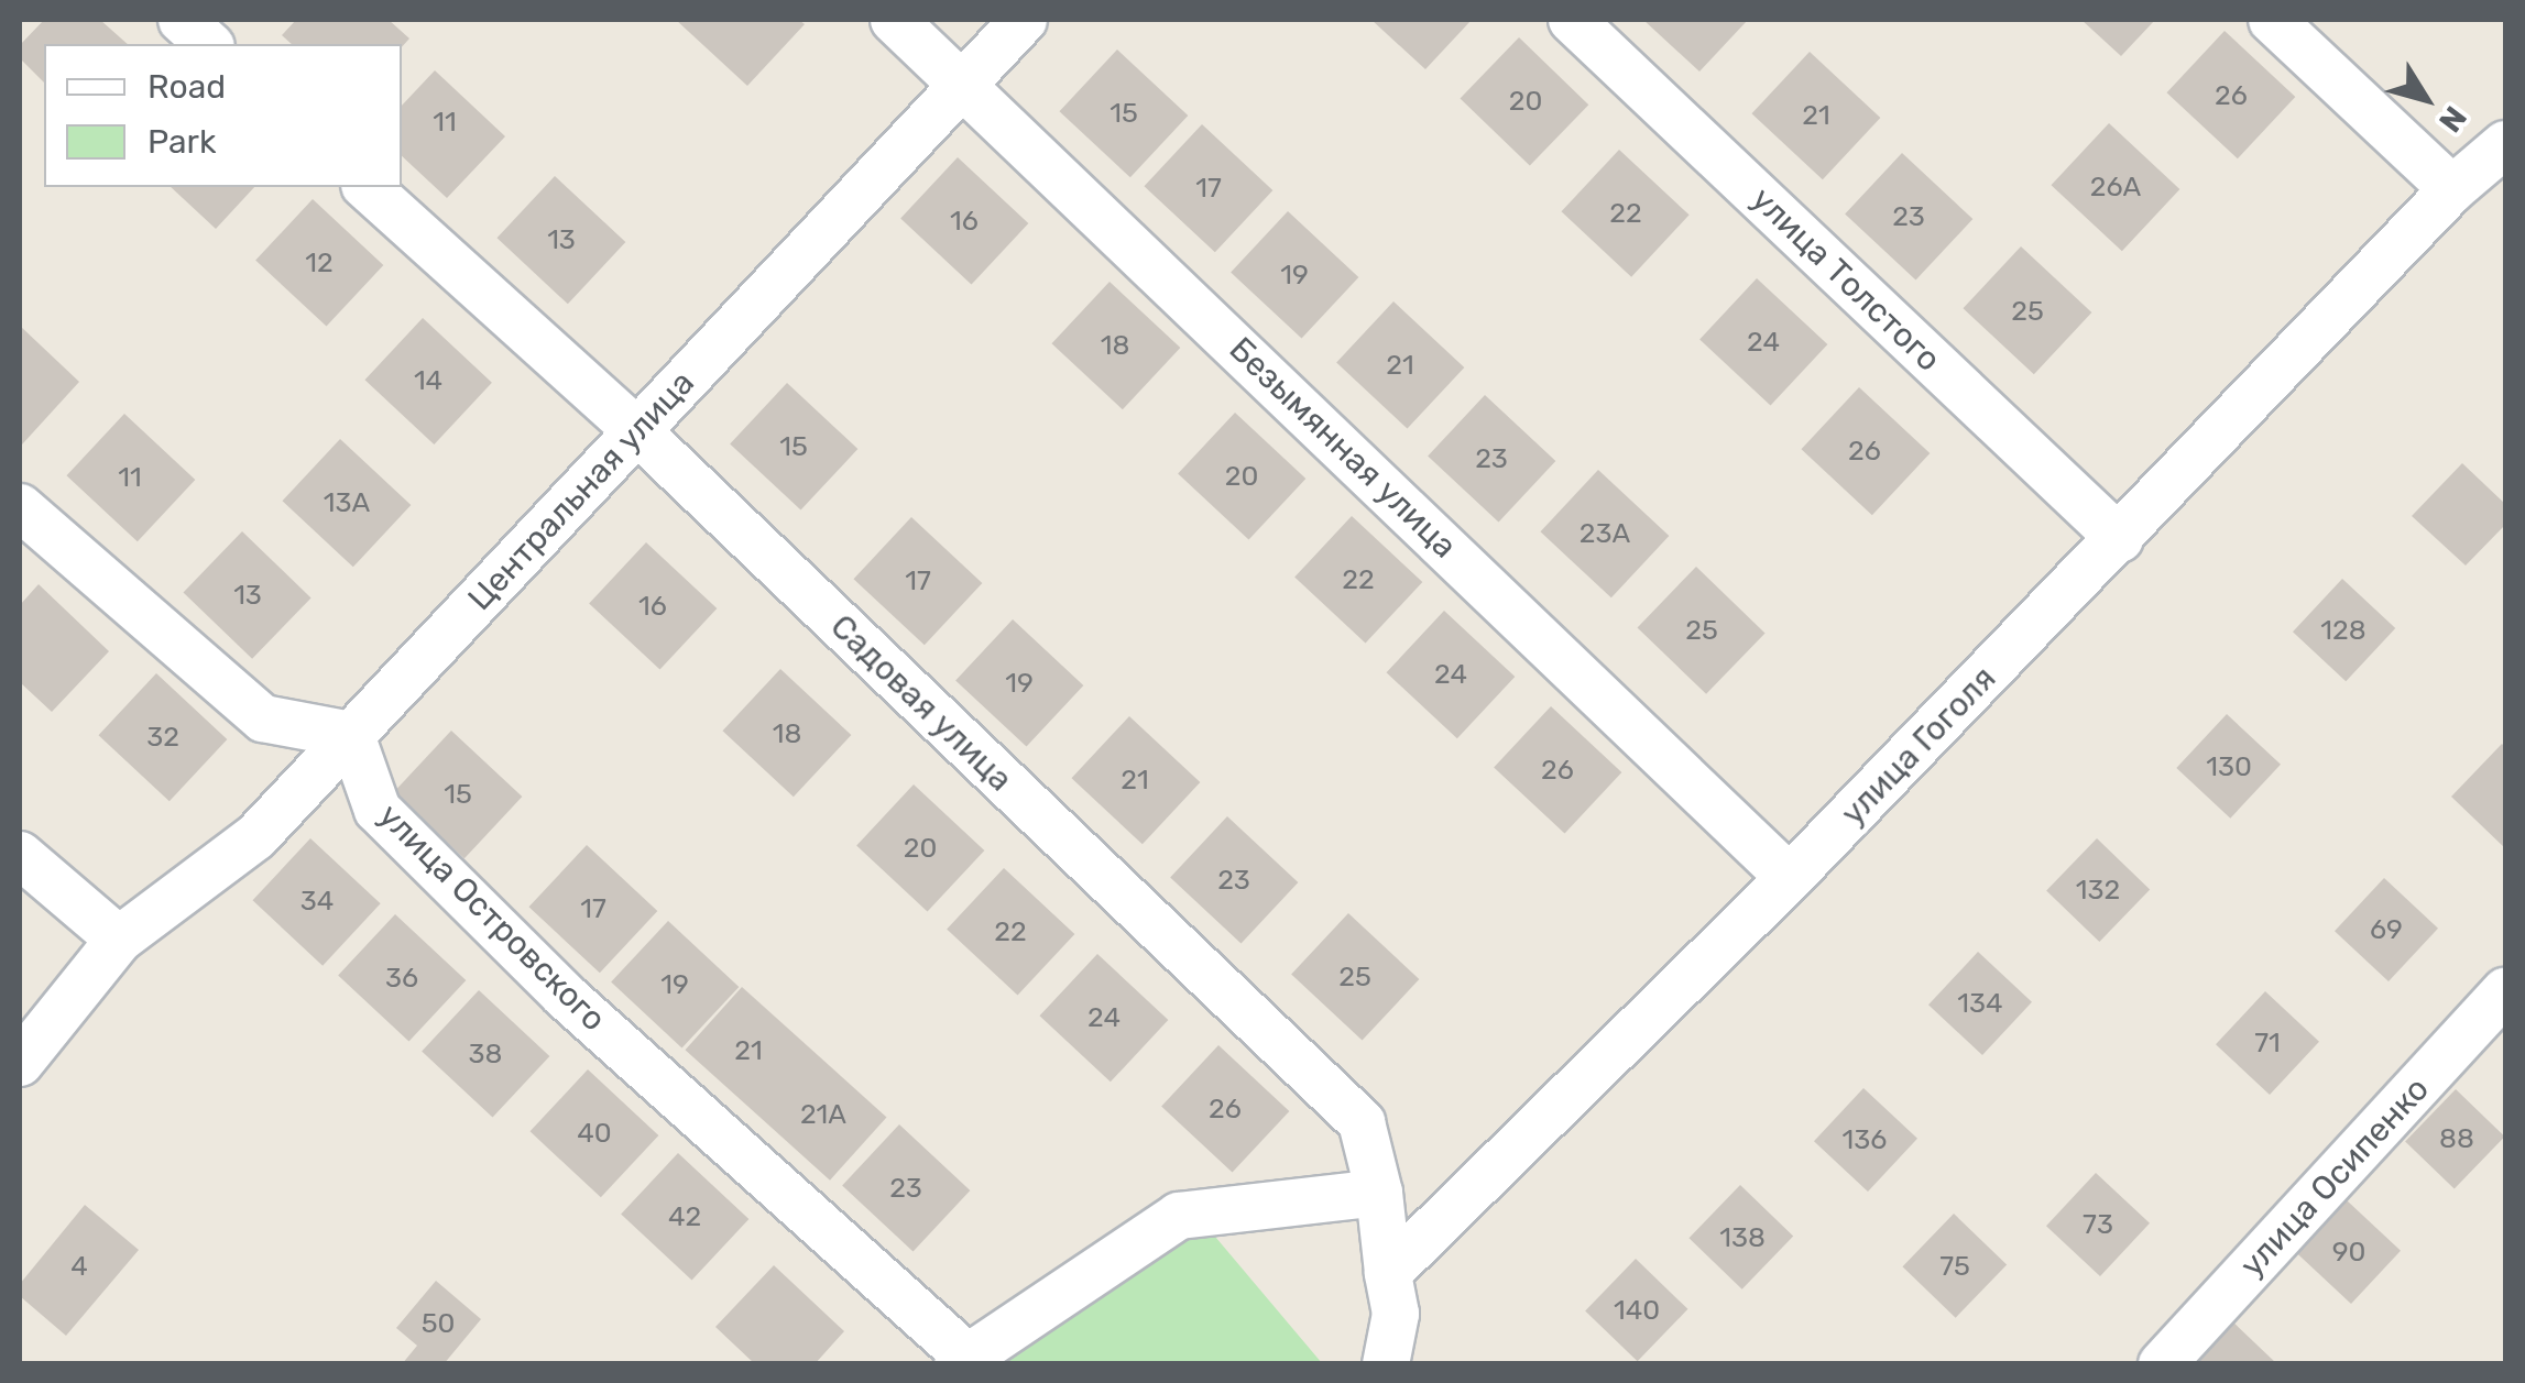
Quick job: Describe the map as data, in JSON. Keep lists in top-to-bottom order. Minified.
{"streets":{"street":["улица Толстого","Безымянная улица","Центральная улица","Садовая улица","улица Гоголя","улица Островского","улица Осипенко"]},"crossings":[["улица Толстого","улица Гоголя"],["Безымянная улица","Центральная улица"],["Безымянная улица","улица Гоголя"],["Центральная улица","Садовая улица"],["Центральная улица","улица Островского"],["Садовая улица","улица Гоголя"]],"house_numbers":["26","20","15","21","11","26А","17","22","23","16","13","12","19","25","24","18","21","14","15","26","23","20","11","13А","23А","22","17","13","16","25","128","24","19","18","32","130","26","21","15","20","23","132","34","17","69","22","25","36","19","134","24","71","21","38","26","21А","40","88","136","23","42","73","138","90","4","75","140","50"],"legend":["Road","Park"],"north":"bottom right"}
